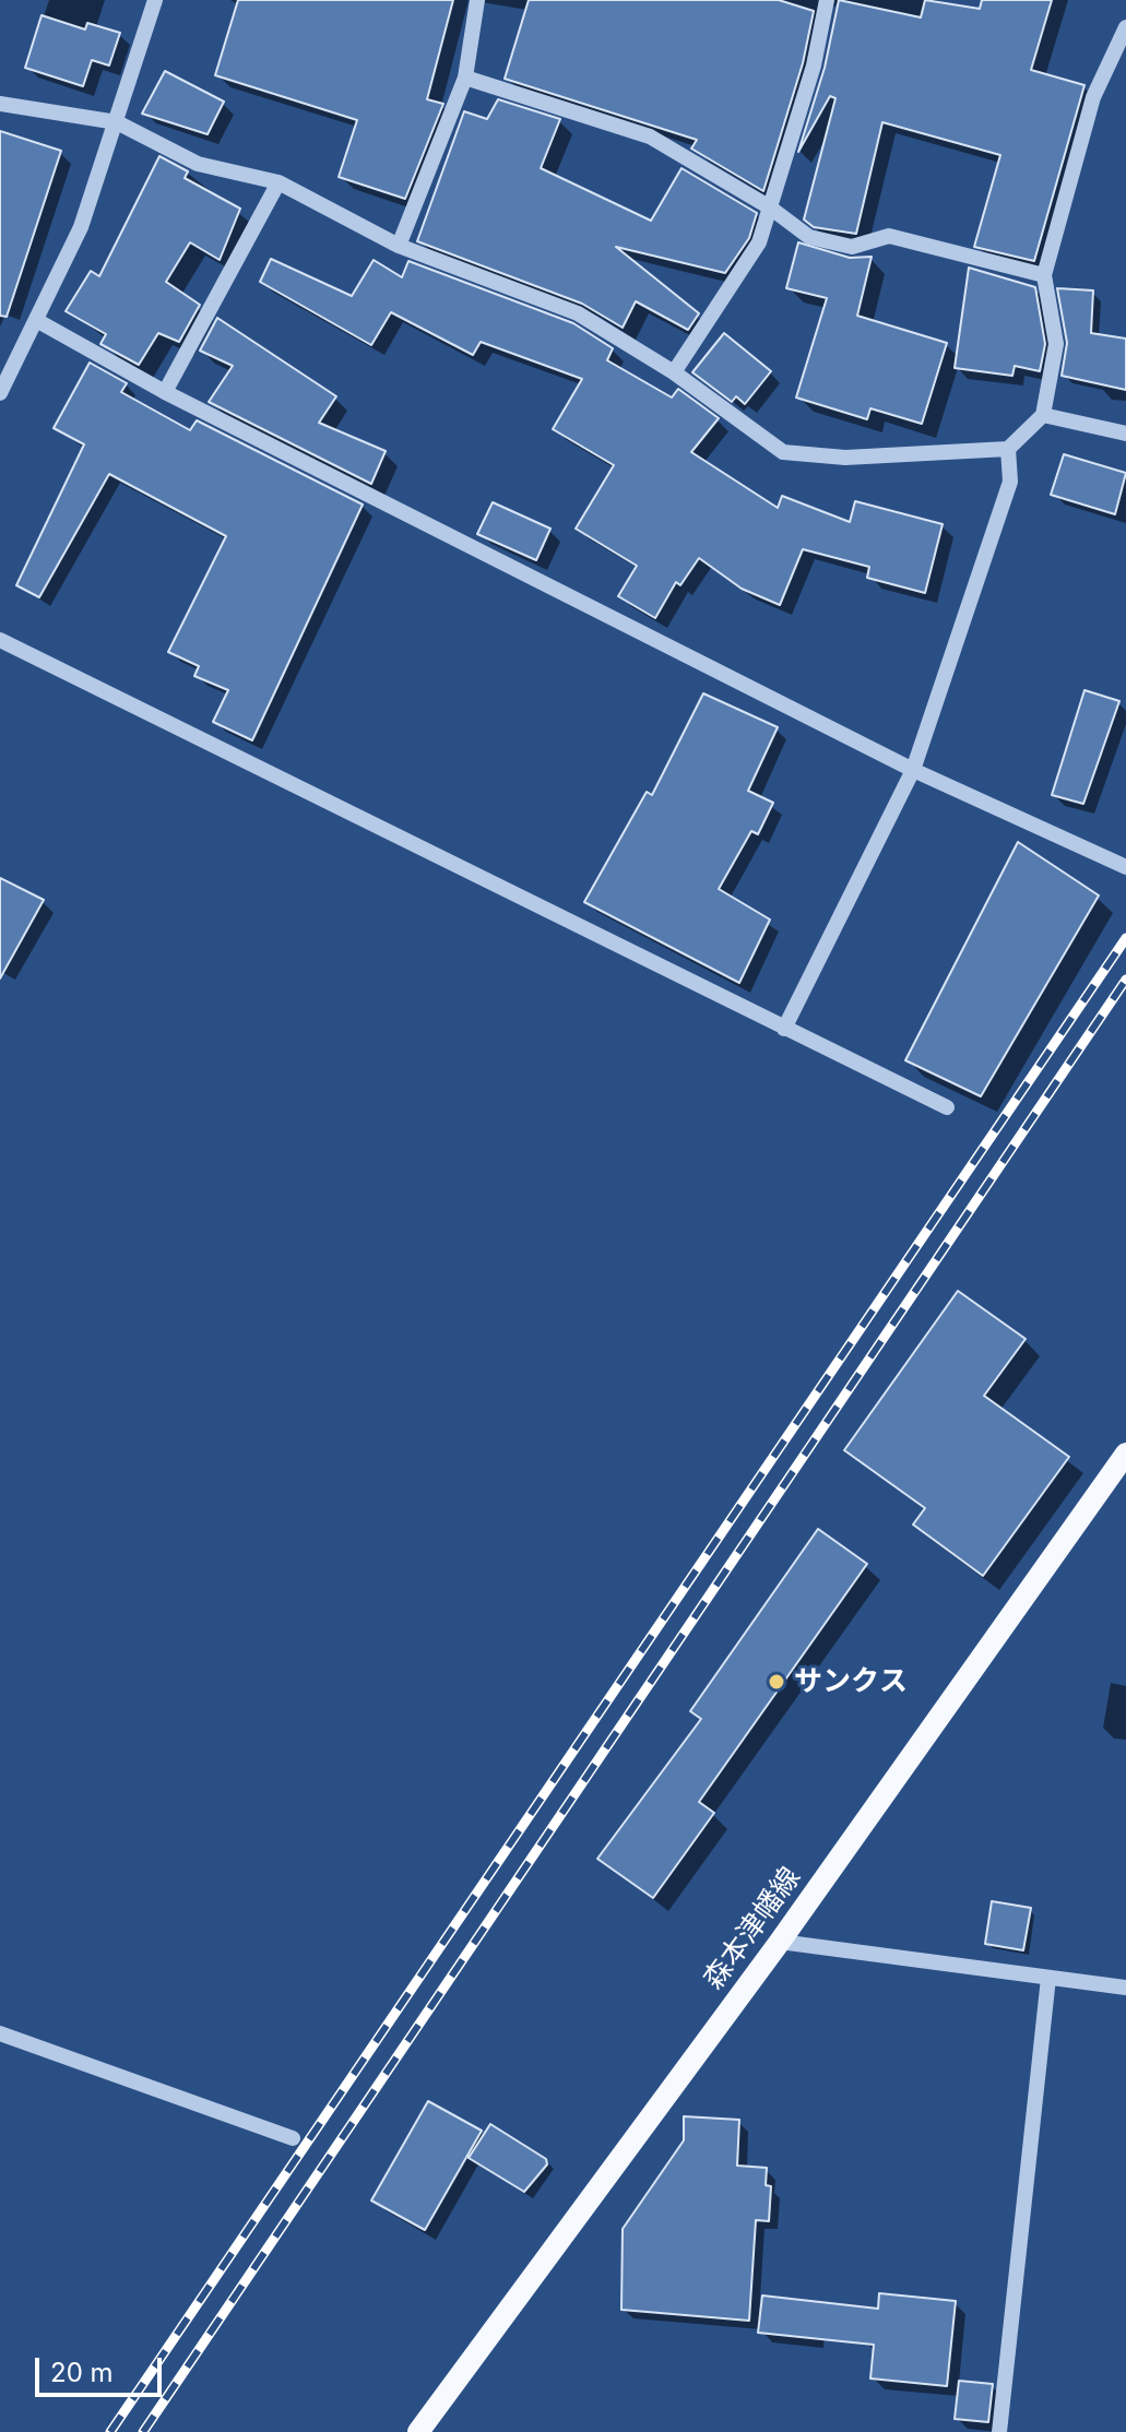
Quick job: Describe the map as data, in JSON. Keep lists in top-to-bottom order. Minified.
{"streets":{"main road":["森本津幡線"]},"places":["サンクス"],"scale_bar":"20 m"}
